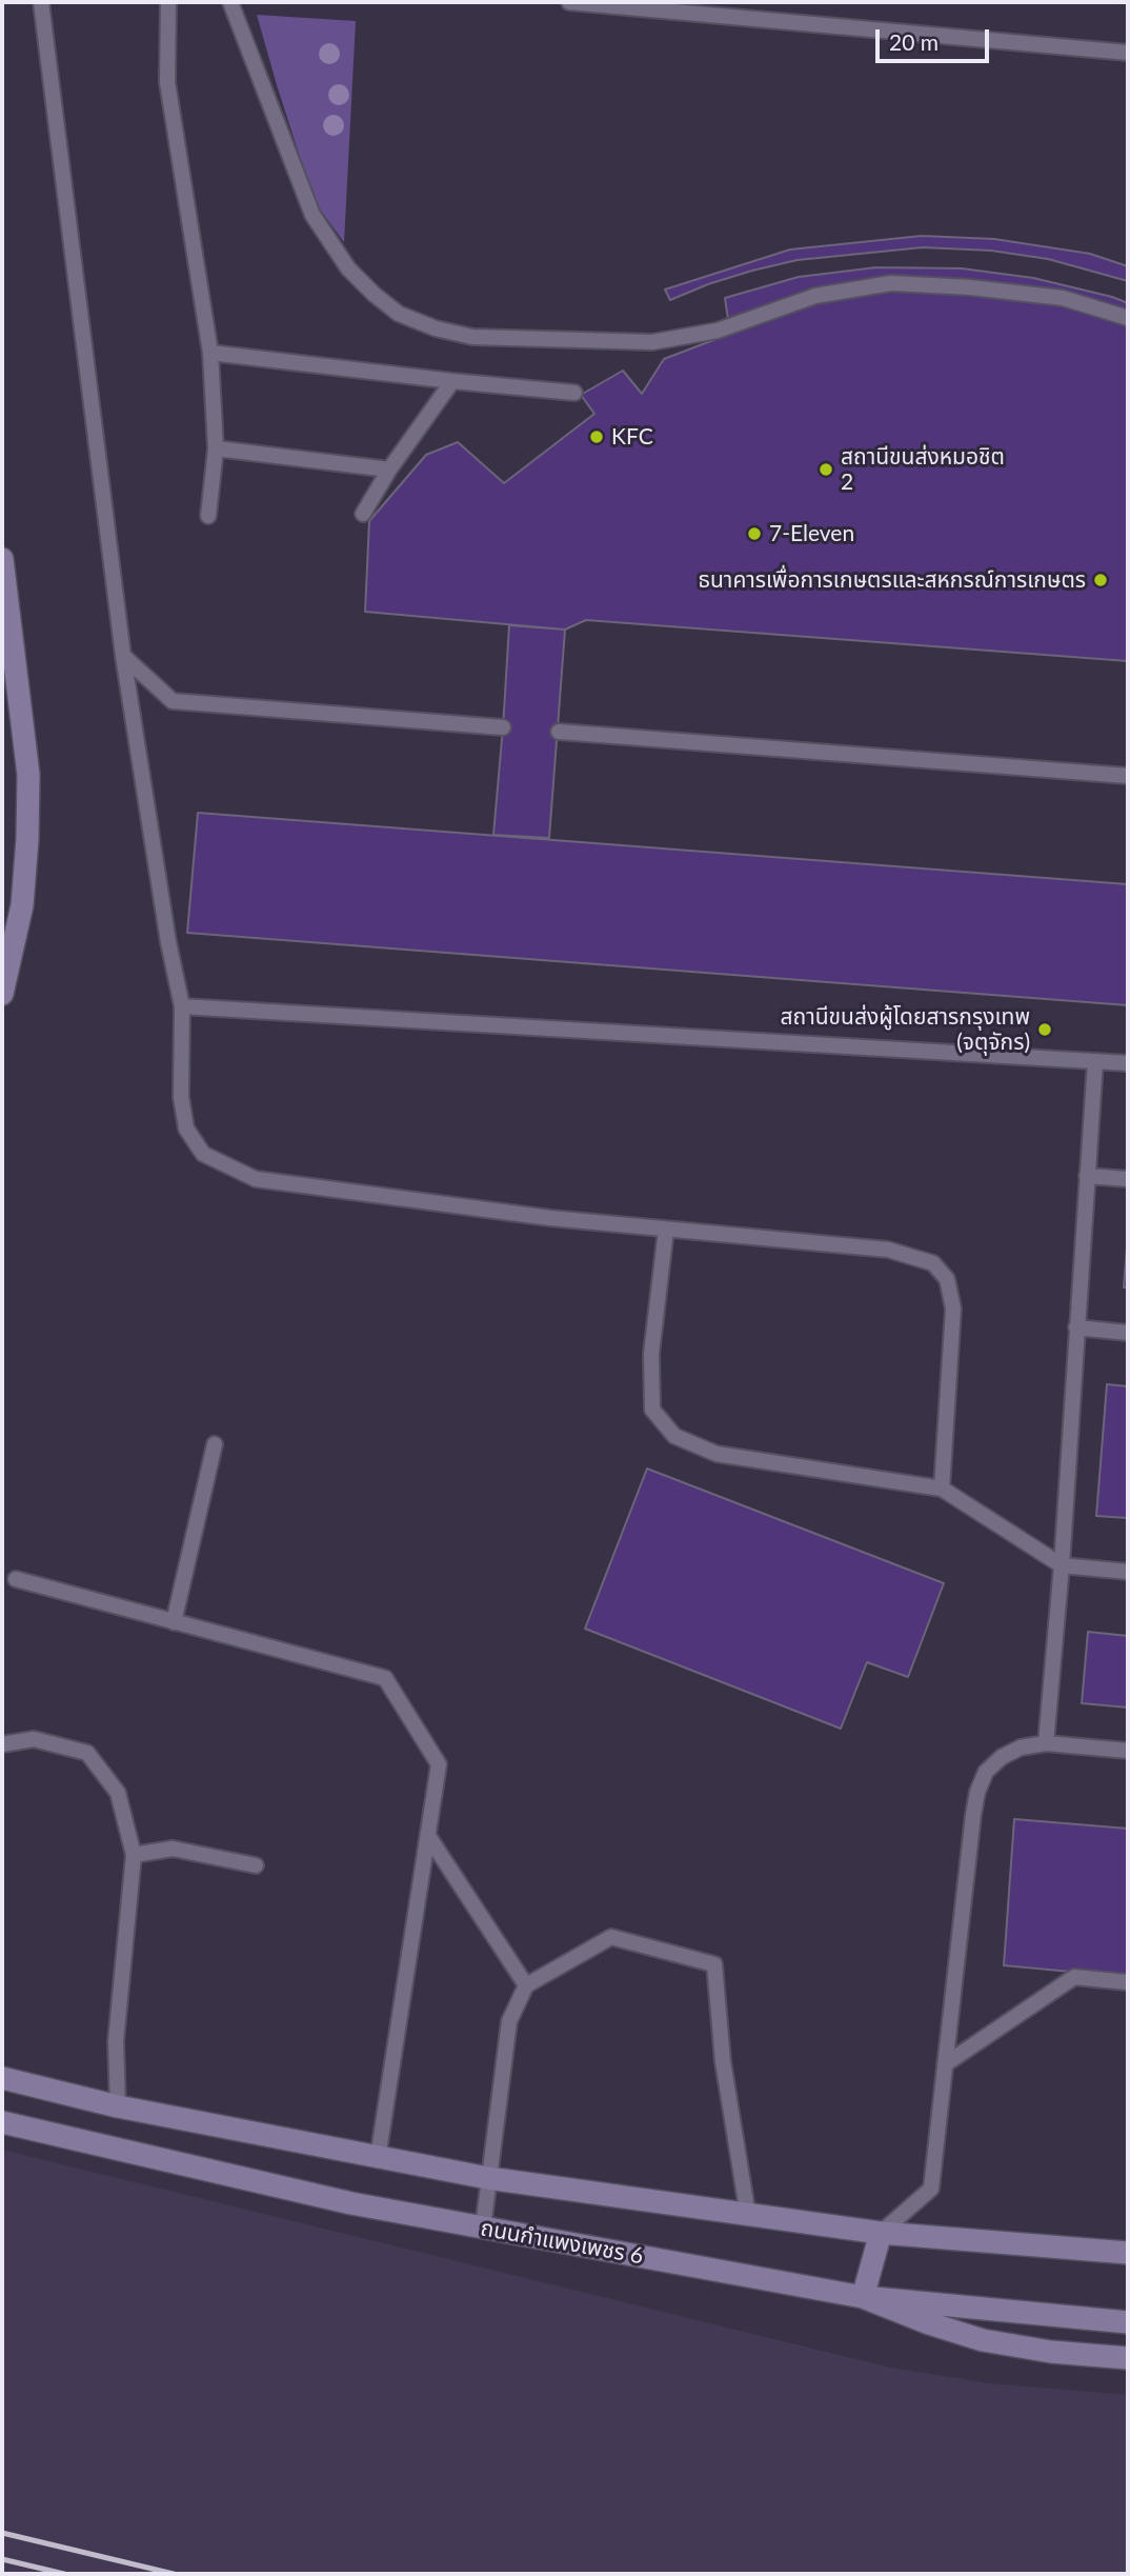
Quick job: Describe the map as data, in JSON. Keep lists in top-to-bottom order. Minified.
{"streets":{"street":["ถนนกำแพงเพชร 6"]},"places":["KFC","สถานีขนส่งหมอชิต 2","7-Eleven","ธนาคารเพื่อการเกษตรและสหกรณ์การเกษตร","สถานีขนส่งผู้โดยสารกรุงเทพ (จตุจักร)"],"scale_bar":"20 m"}
